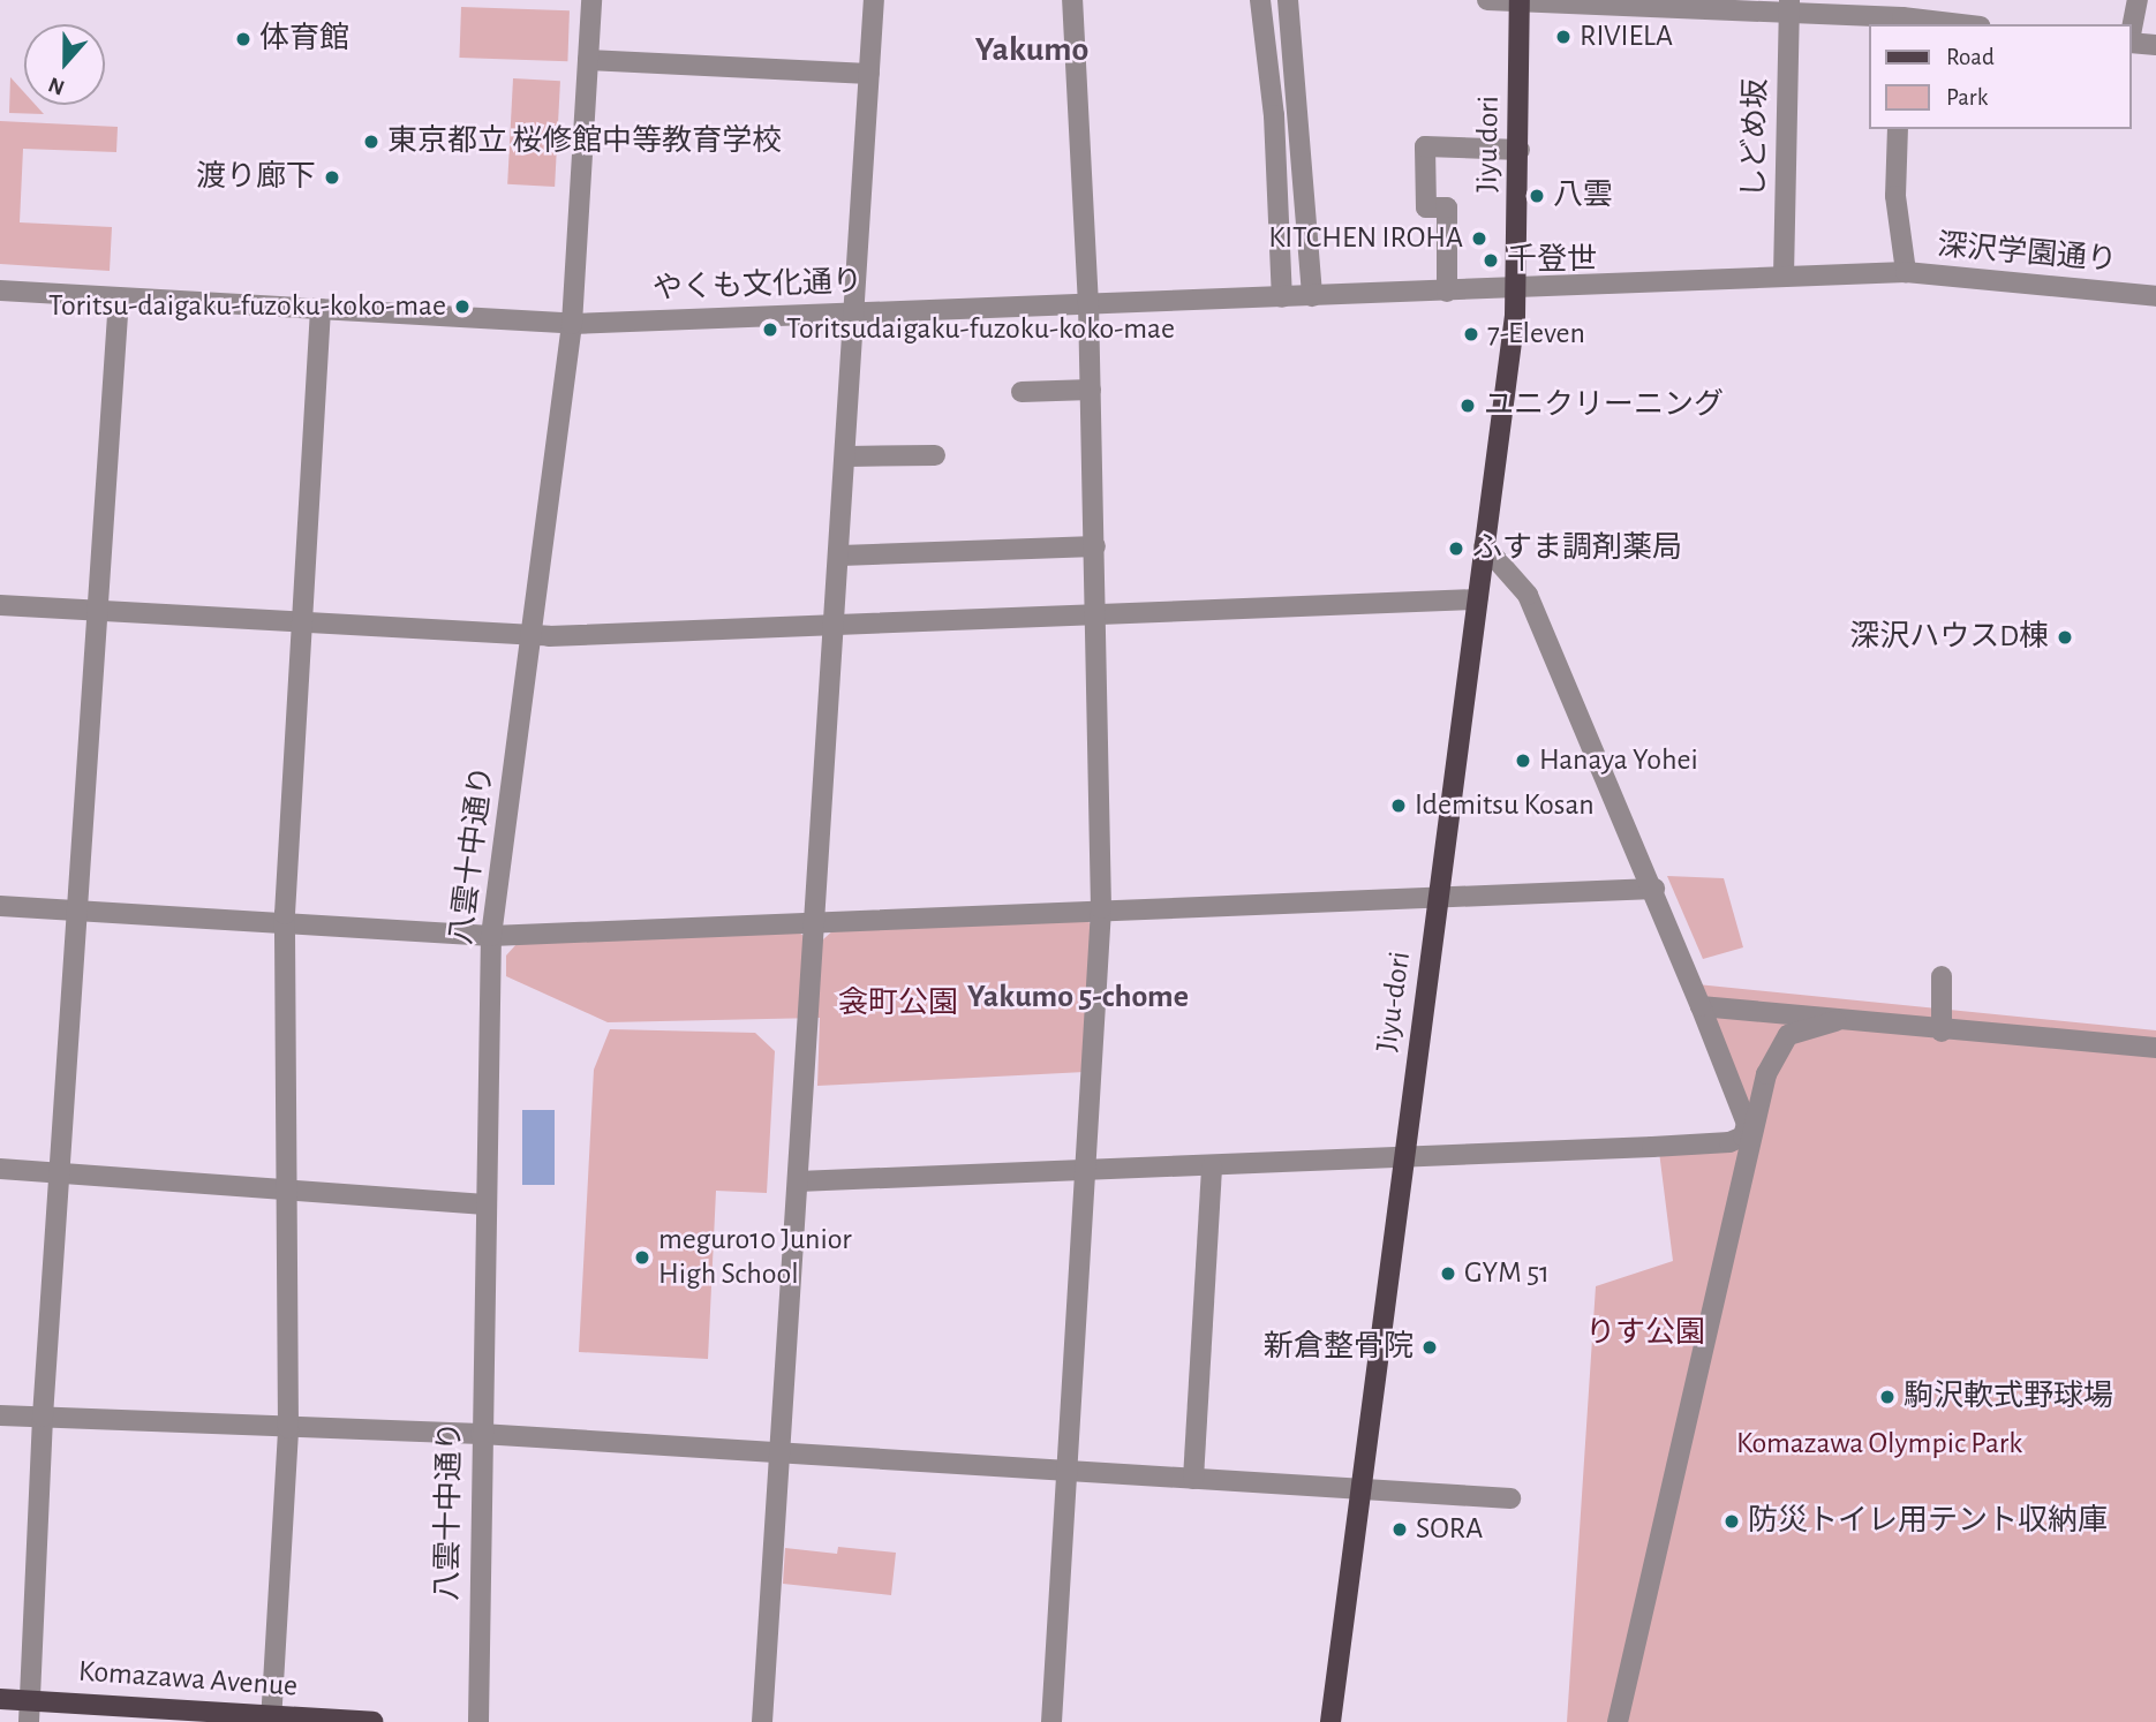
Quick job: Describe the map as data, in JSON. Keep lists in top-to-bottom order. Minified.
{"streets":{"main road":["Jiyu dori","Jiyu-dori","Komazawa Avenue"],"street":["しどめ坂","深沢学園通り","やくも文化通り","八雲十中通り"]},"crossings":[["しどめ坂","深沢学園通り"],["しどめ坂","やくも文化通り"],["Jiyu dori","やくも文化通り"],["Jiyu dori","Jiyu-dori"],["深沢学園通り","やくも文化通り"],["やくも文化通り","八雲十中通り"],["やくも文化通り","Jiyu-dori"]],"districts":["Yakumo","Yakumo 5-chome"],"parks":["衾町公園","りす公園","Komazawa Olympic Park"],"places":["RIVIELA","体育館","東京都立 桜修館中等教育学校","渡り廊下","八雲","KITCHEN IROHA","千登世","Toritsu-daigaku-fuzoku-koko-mae","Toritsudaigaku-fuzoku-koko-mae","7-Eleven","ユニクリーニング","ふすま調剤薬局","深沢ハウスD棟","Hanaya Yohei","Idemitsu Kosan","meguro10 Junior High School","GYM 51","新倉整骨院","駒沢軟式野球場","防災トイレ用テント収納庫","SORA"],"legend":["Road","Park"],"north":"bottom"}
